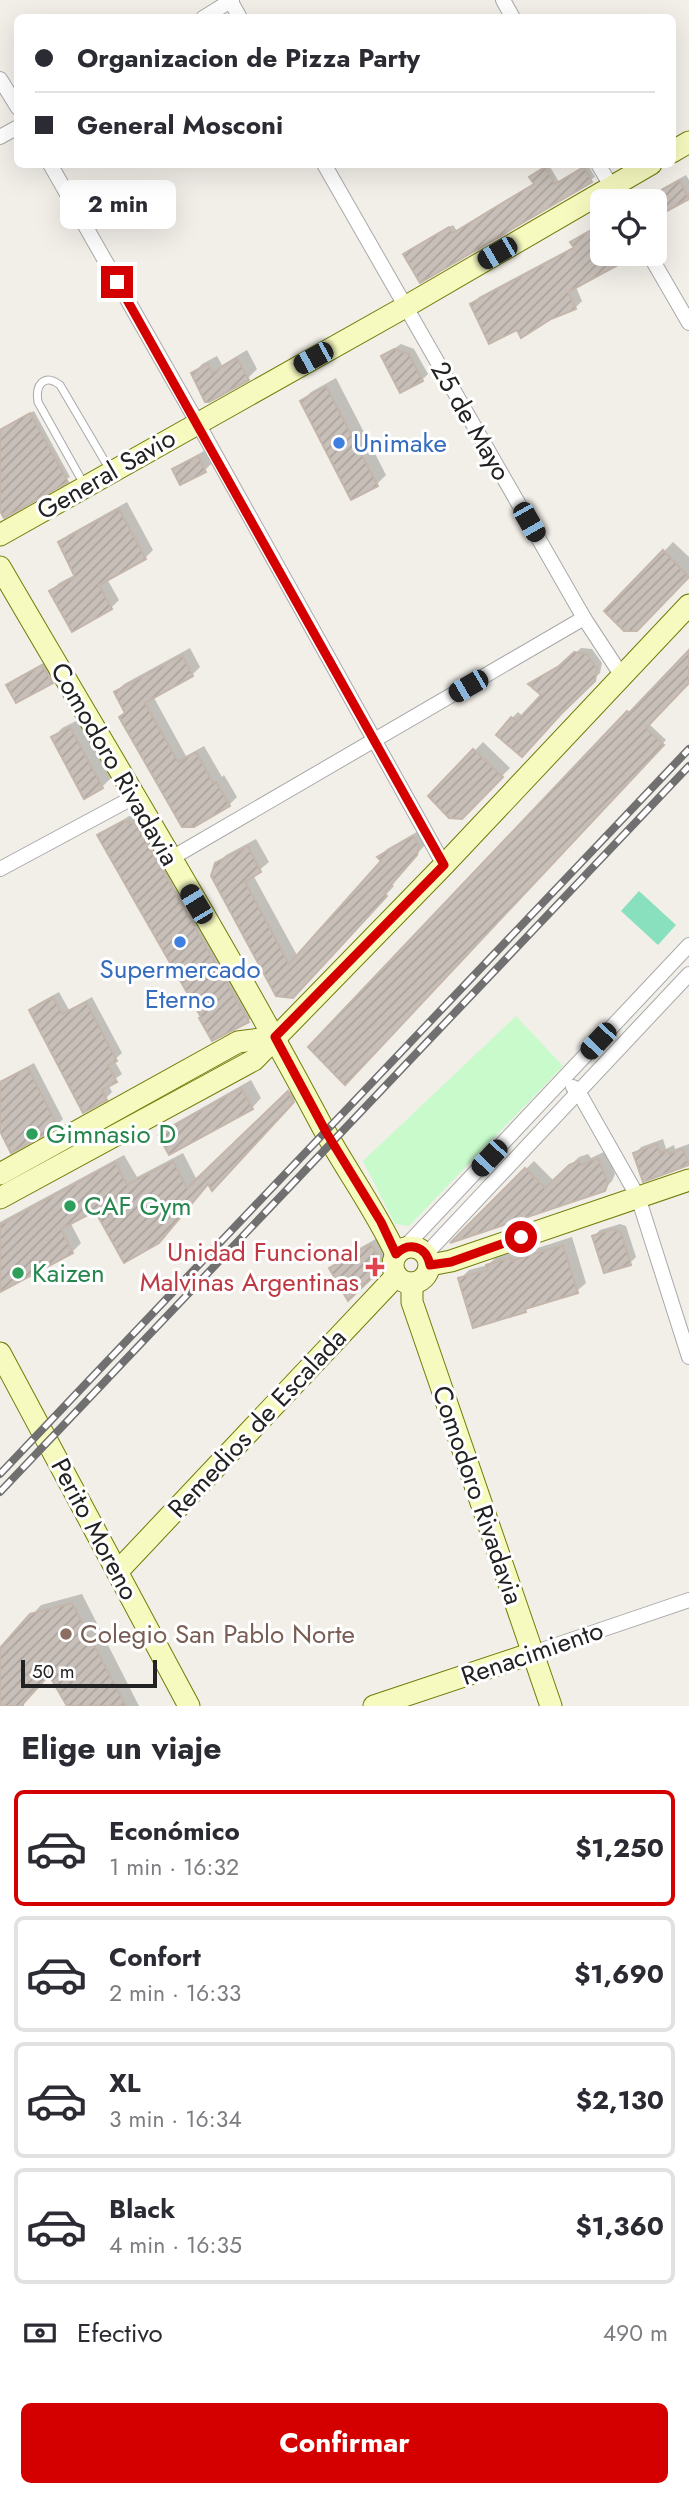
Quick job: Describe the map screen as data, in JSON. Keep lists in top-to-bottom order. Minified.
{"streets":{"street":["25 de Mayo","General Savio","Comodoro Rivadavia","Remedios de Escalada","Perito Moreno","Renacimiento"]},"crossings":[["25 de Mayo","General Savio"],["Comodoro Rivadavia","Remedios de Escalada"],["Comodoro Rivadavia","Renacimiento"],["Remedios de Escalada","Perito Moreno"]],"places":{"other":["Unimake","Supermercado Eterno","Gimnasio D","CAF Gym","Kaizen","Colegio San Pablo Norte"],"health":["Unidad Funcional Malvinas Argentinas"]},"scale_bar":"50 m","page":{"banner":["Organizacion de Pizza Party","General Mosconi"],"bubble":"2 min","scale":"50 m","heading":"Elige un viaje","list":[{"name":"Económico","note":"1 min · 16:32","value":"$1,250"},{"name":"Confort","note":"2 min · 16:33","value":"$1,690"},{"name":"XL","note":"3 min · 16:34","value":"$2,130"},{"name":"Black","note":"4 min · 16:35","value":"$1,360"}],"pay":["Efectivo","490 m"],"buttons":"Confirmar"}}
